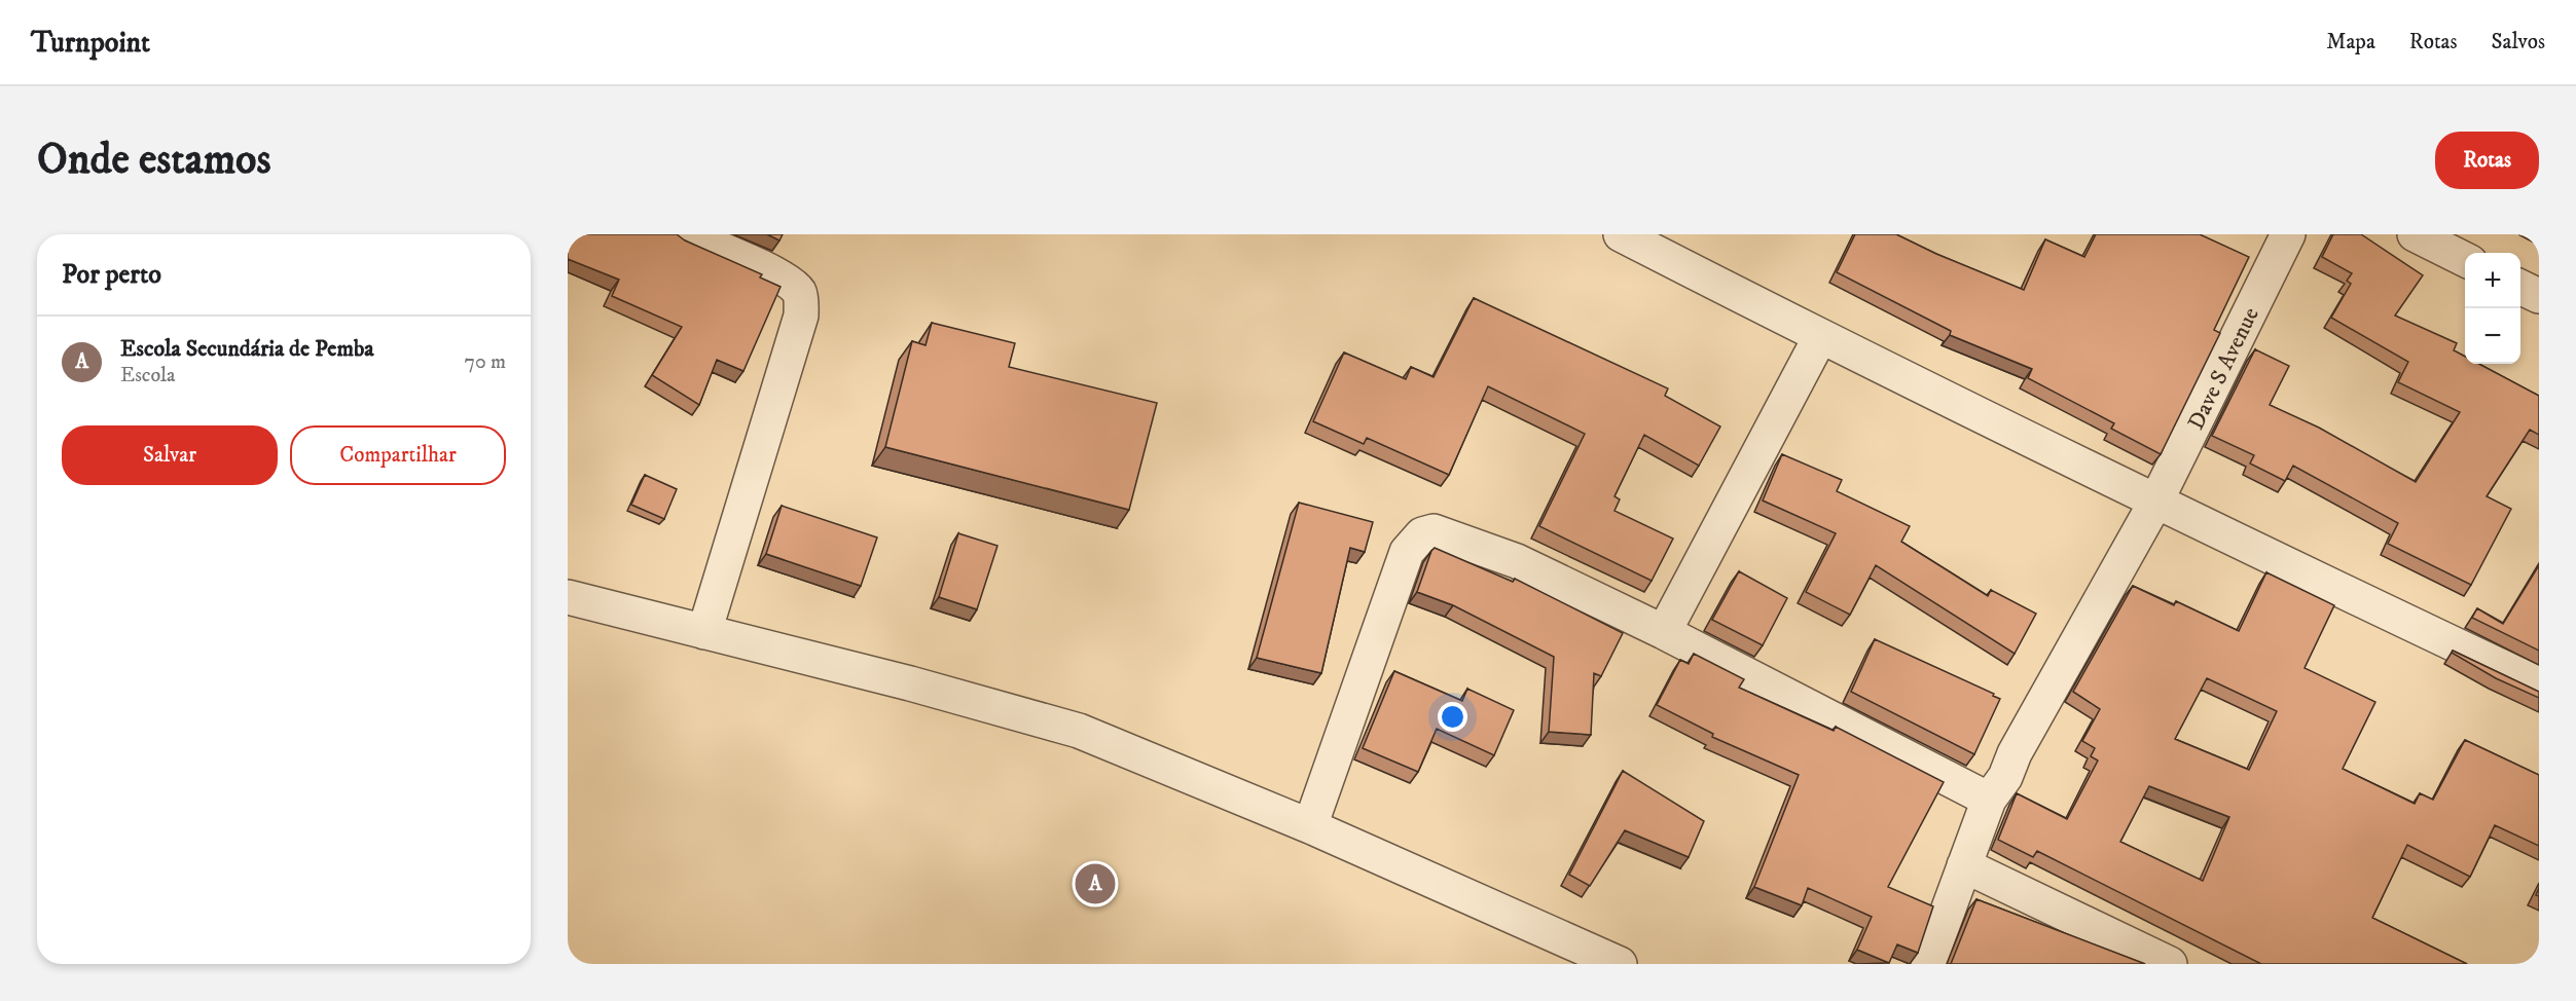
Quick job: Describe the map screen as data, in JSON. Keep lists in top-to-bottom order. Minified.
{"streets":{"street":["Dave S Avenue"]},"page":{"header":"Turnpoint","nav":["Mapa","Rotas","Salvos"],"buttons":["Rotas",["Salvar","Compartilhar"]],"title":"Onde estamos","heading":"Por perto","map_buttons":["+","−"],"list":[{"mark":"A","name":"Escola Secundária de Pemba","note":"Escola","value":"70 m"}],"pins":"A"}}
